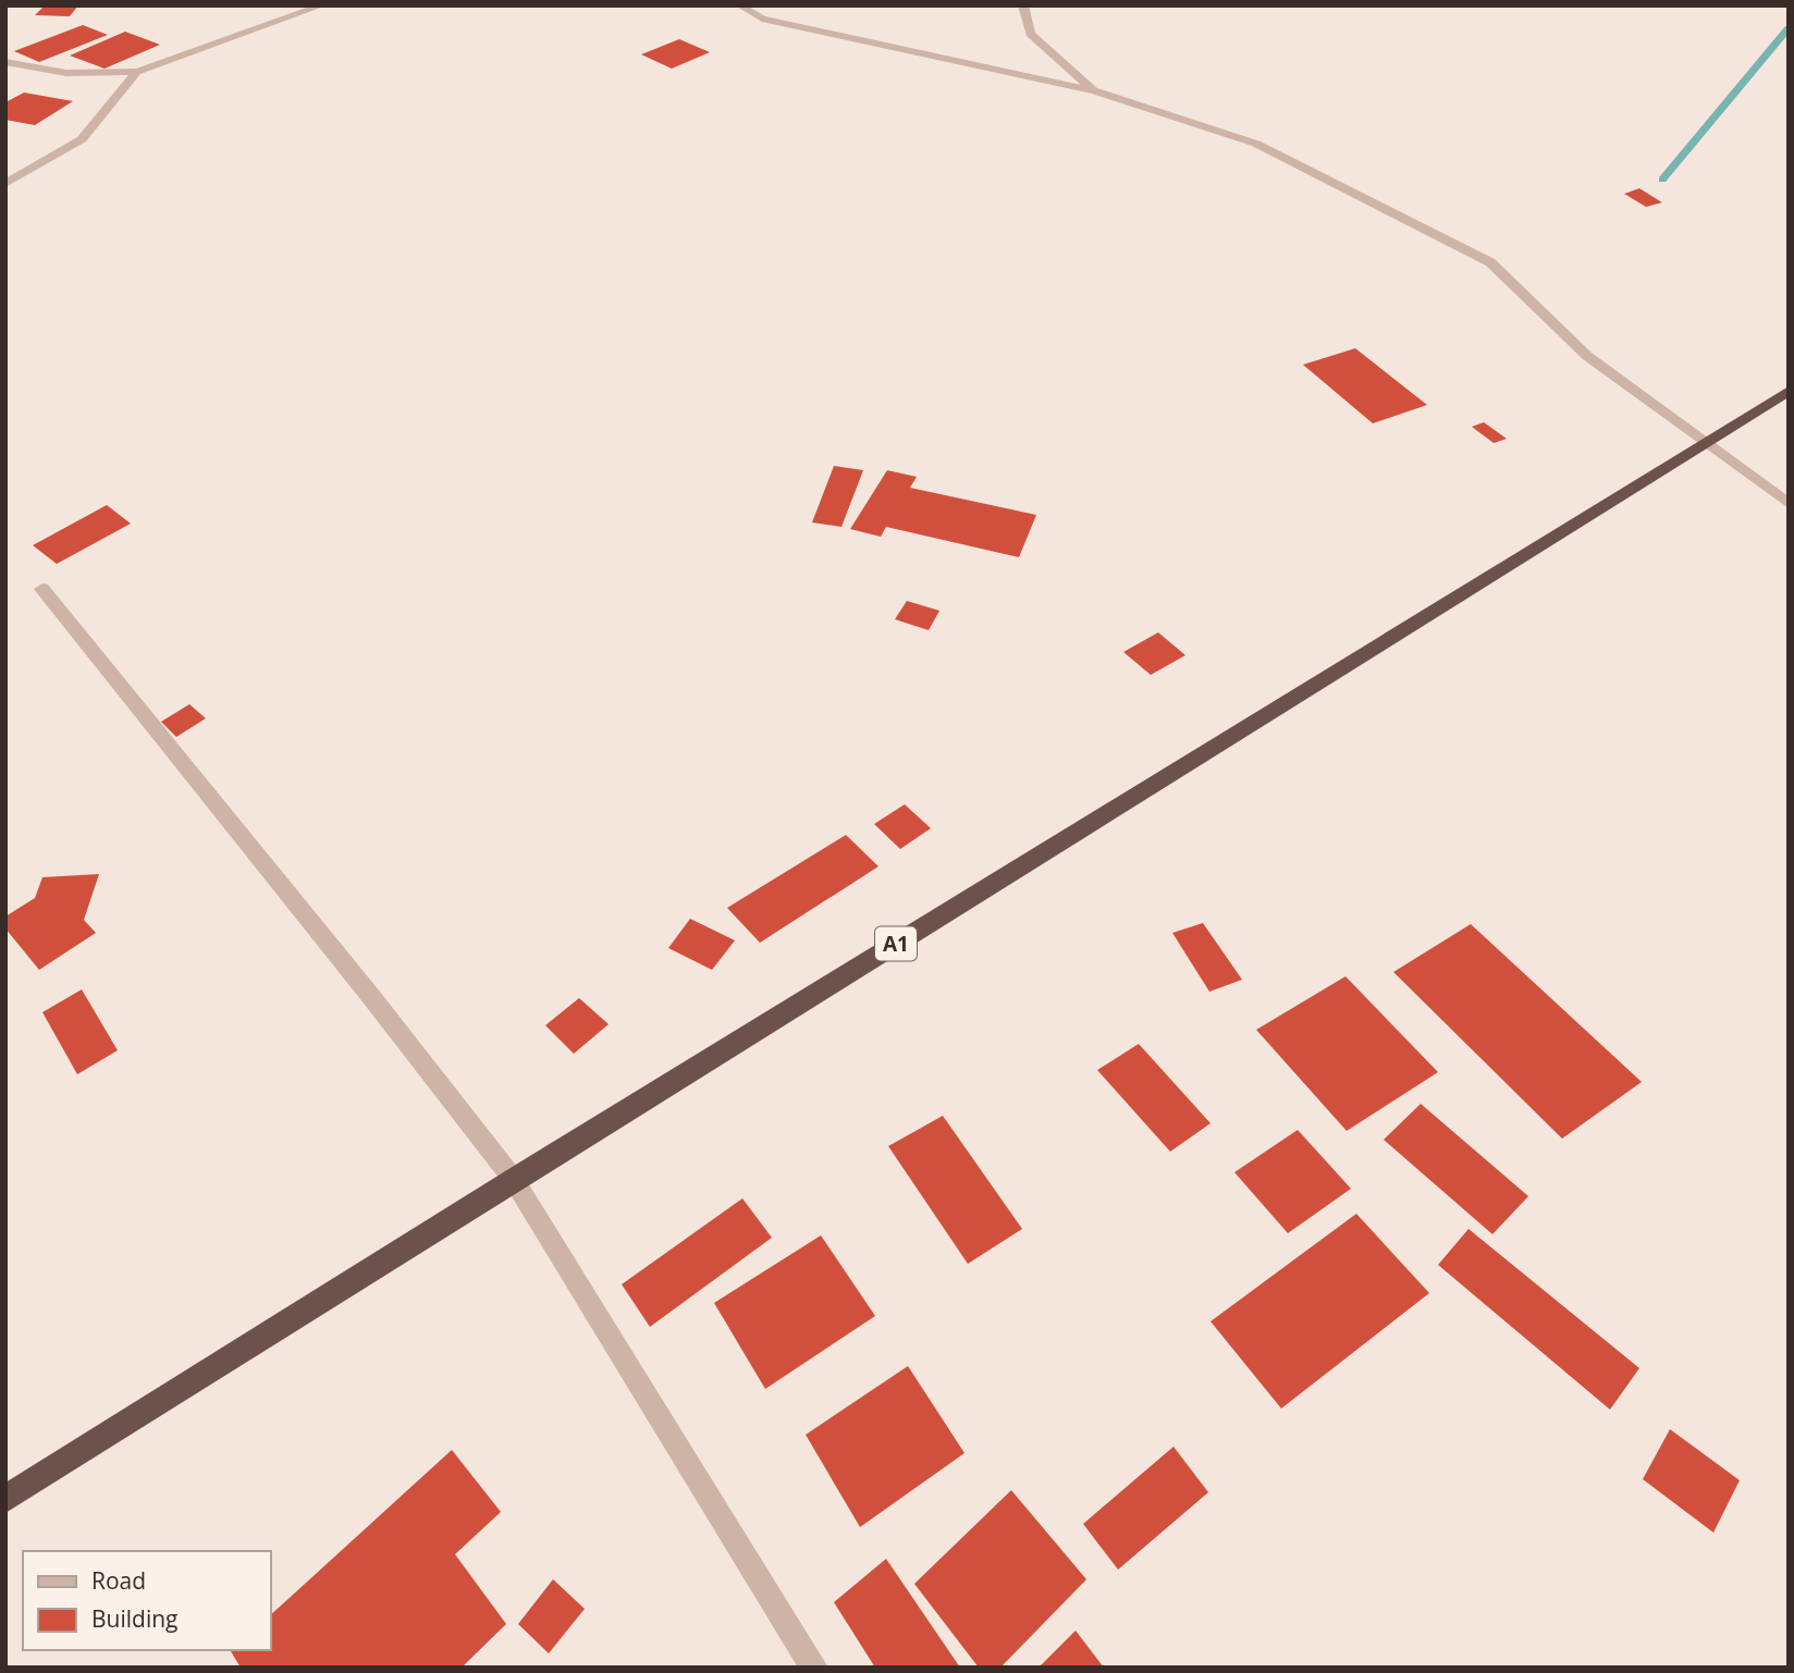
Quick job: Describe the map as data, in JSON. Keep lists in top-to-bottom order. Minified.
{"streets":{"highway":["A1"]},"legend":["Road","Building"]}
